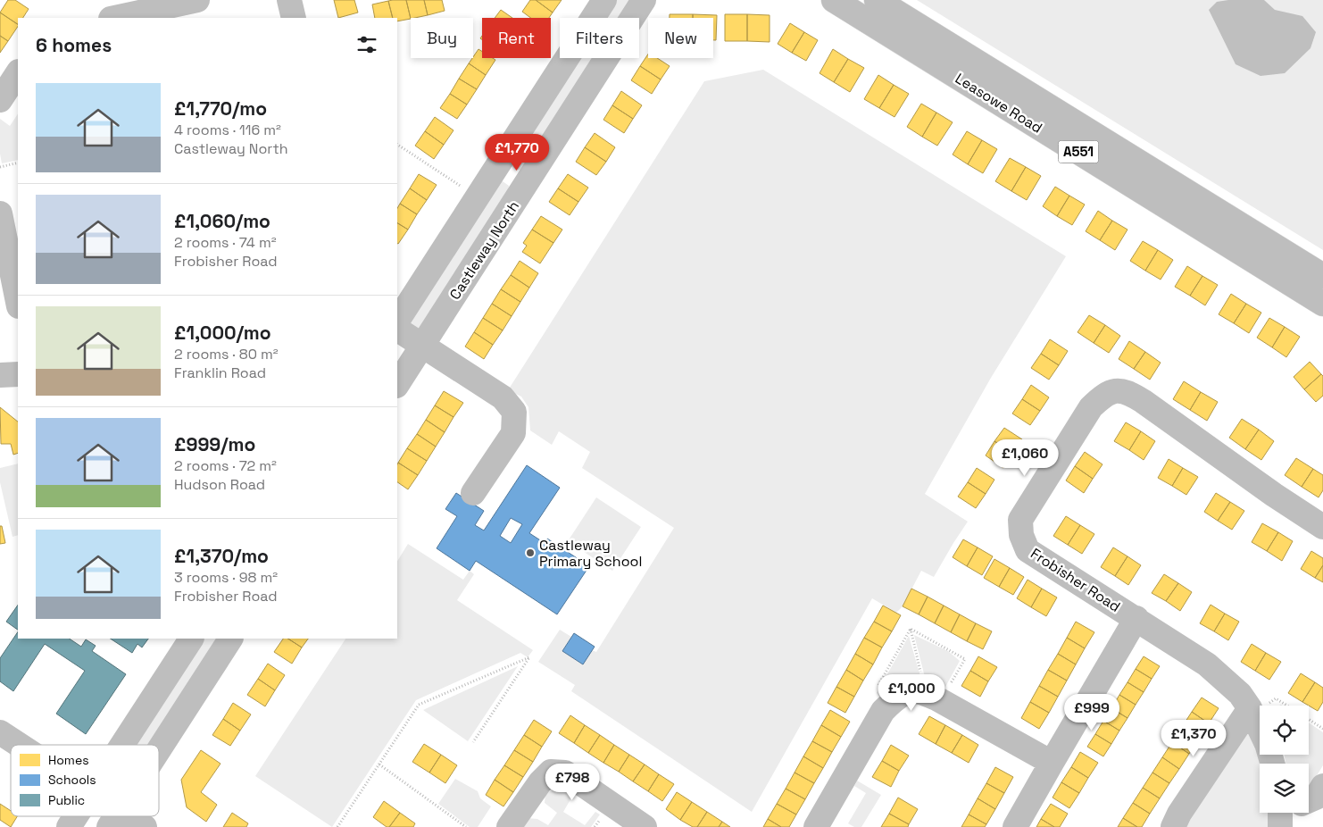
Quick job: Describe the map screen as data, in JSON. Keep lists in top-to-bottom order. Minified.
{"streets":{"street":["Leasowe Road","A551","Castleway North","Frobisher Road"]},"places":["Castleway Primary School"],"legend":["Homes","Schools","Public"],"page":{"chip":["Buy","Rent","Filters","New"],"heading":"6 homes","list":[{"name":"£1,770/mo","note":"4 rooms · 116 m² · Castleway North"},{"name":"£1,060/mo","note":"2 rooms · 74 m² · Frobisher Road"},{"name":"£1,000/mo","note":"2 rooms · 80 m² · Franklin Road"},{"name":"£999/mo","note":"2 rooms · 72 m² · Hudson Road"},{"name":"£1,370/mo","note":"3 rooms · 98 m² · Frobisher Road"}],"price":["£1,770","£1,060","£1,000","£999","£1,370","£798"]}}
